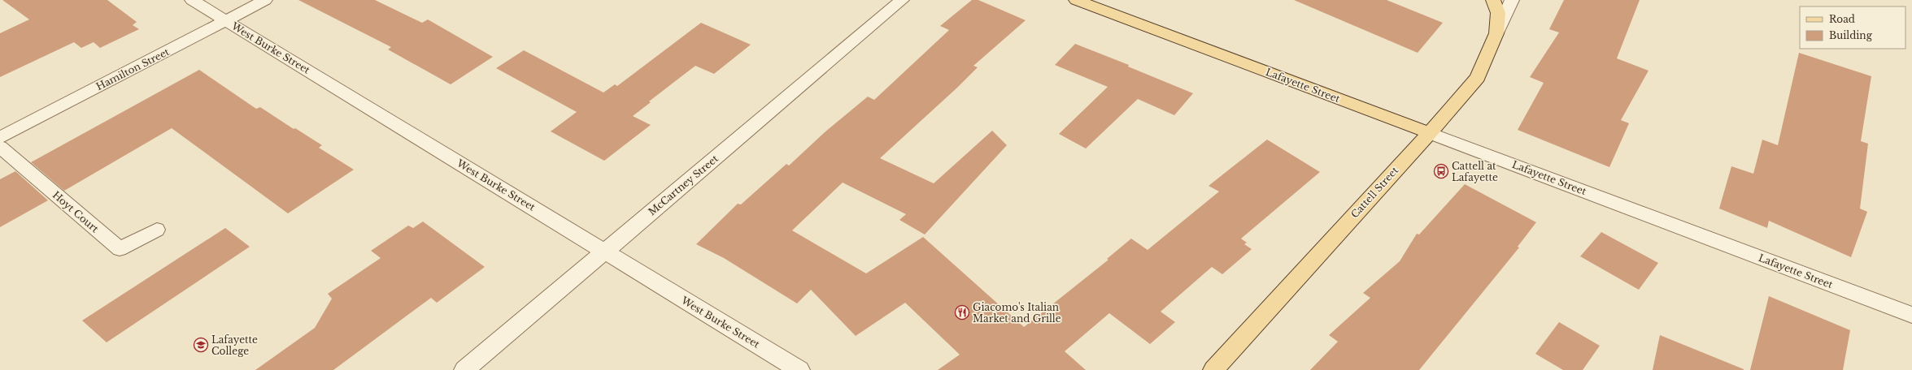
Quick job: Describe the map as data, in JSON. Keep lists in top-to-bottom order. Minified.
{"streets":{"main road":["Lafayette Street","Cattell Street"],"street":["West Burke Street","Hamilton Street","McCartney Street"],"lane":["Hoyt Court"]},"crossings":[["West Burke Street","Hamilton Street"],["West Burke Street","McCartney Street"],["Lafayette Street","Cattell Street"]],"places":{"bus stop":["Cattell at Lafayette"],"restaurant":["Giacomo's Italian Market and Grille"],"school or university":["Lafayette College"]},"legend":["Road","Building"]}
